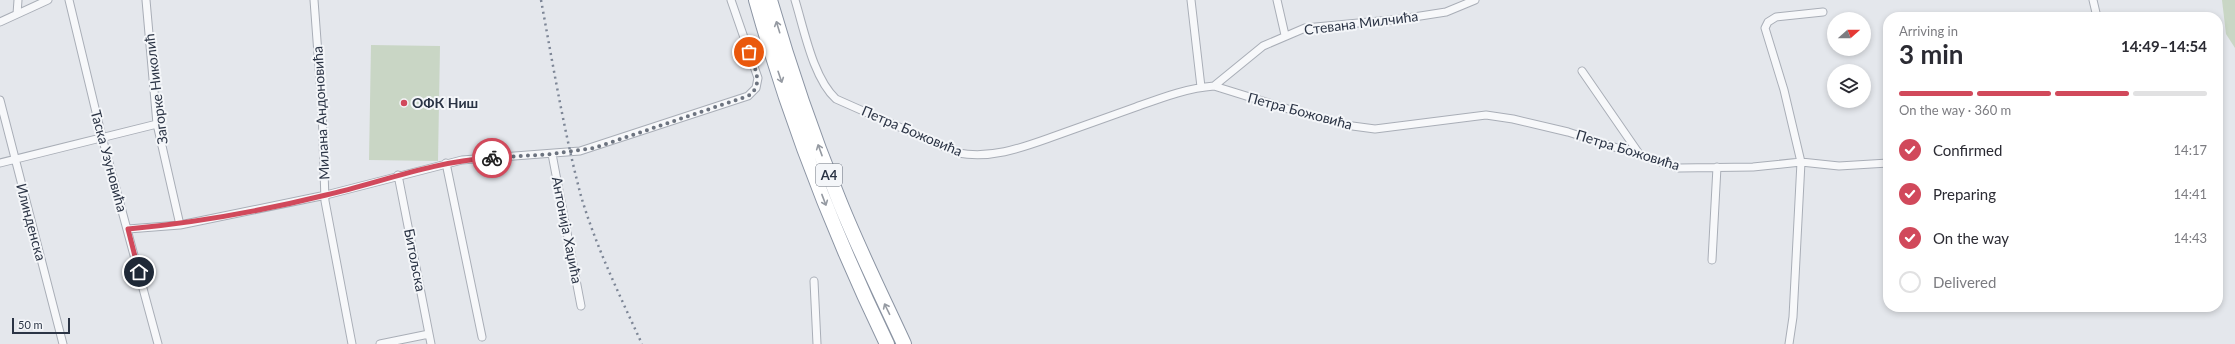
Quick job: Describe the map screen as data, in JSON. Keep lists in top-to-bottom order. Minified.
{"streets":{"highway":["A4"],"street":["Стевана Милчића","Загорке Николић","Петра Божовића","Милана Андоновића","Таска Узуновића","Илинденска","Антонија Хаџића","Битољска"]},"crossings":[["Стевана Милчића","Петра Божовића"]],"places":["ОФК Ниш"],"scale_bar":"50 m","north":"right","page":{"heading":["3 min","Arriving in","14:49–14:54"],"bar":"On the way · 360 m","list":[["Confirmed","14:17"],["Preparing","14:41"],["On the way","14:43"],"Delivered"],"scale":"50 m"}}
